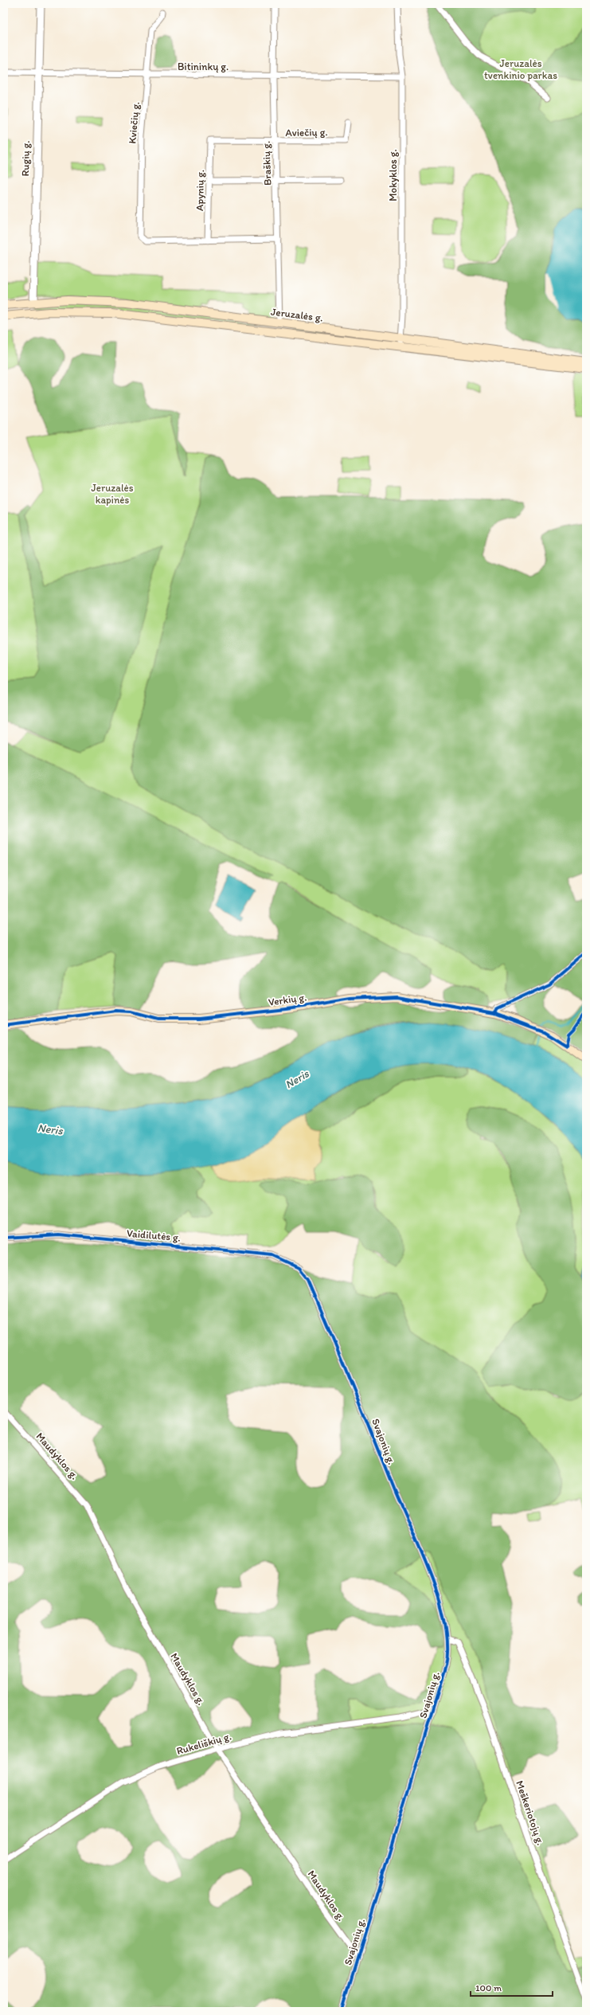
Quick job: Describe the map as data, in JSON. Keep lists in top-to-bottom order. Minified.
{"streets":{"main road":["Rugių g.","Jeruzalės g.","Verkių g."],"street":["Bitininkų g.","Kviečių g.","Aviečių g.","Braškių g.","Mokyklos g.","Apynių g.","Vaidilutės g.","Svajonių g.","Maudyklos g.","Rukeliškių g.","Meškeriotojų g."]},"crossings":[["Bitininkų g.","Kviečių g."],["Bitininkų g.","Rugių g."],["Bitininkų g.","Braškių g."],["Bitininkų g.","Mokyklos g."],["Kviečių g.","Apynių g."],["Aviečių g.","Braškių g."],["Aviečių g.","Apynių g."],["Rugių g.","Jeruzalės g."],["Braškių g.","Jeruzalės g."],["Mokyklos g.","Jeruzalės g."],["Vaidilutės g.","Svajonių g."],["Svajonių g.","Maudyklos g."],["Svajonių g.","Rukeliškių g."],["Svajonių g.","Meškeriotojų g."],["Maudyklos g.","Rukeliškių g."]],"water":["Neris"],"parks":["Jeruzalės tvenkinio parkas","Jeruzalės kapinės"],"scale_bar":"100 m"}
